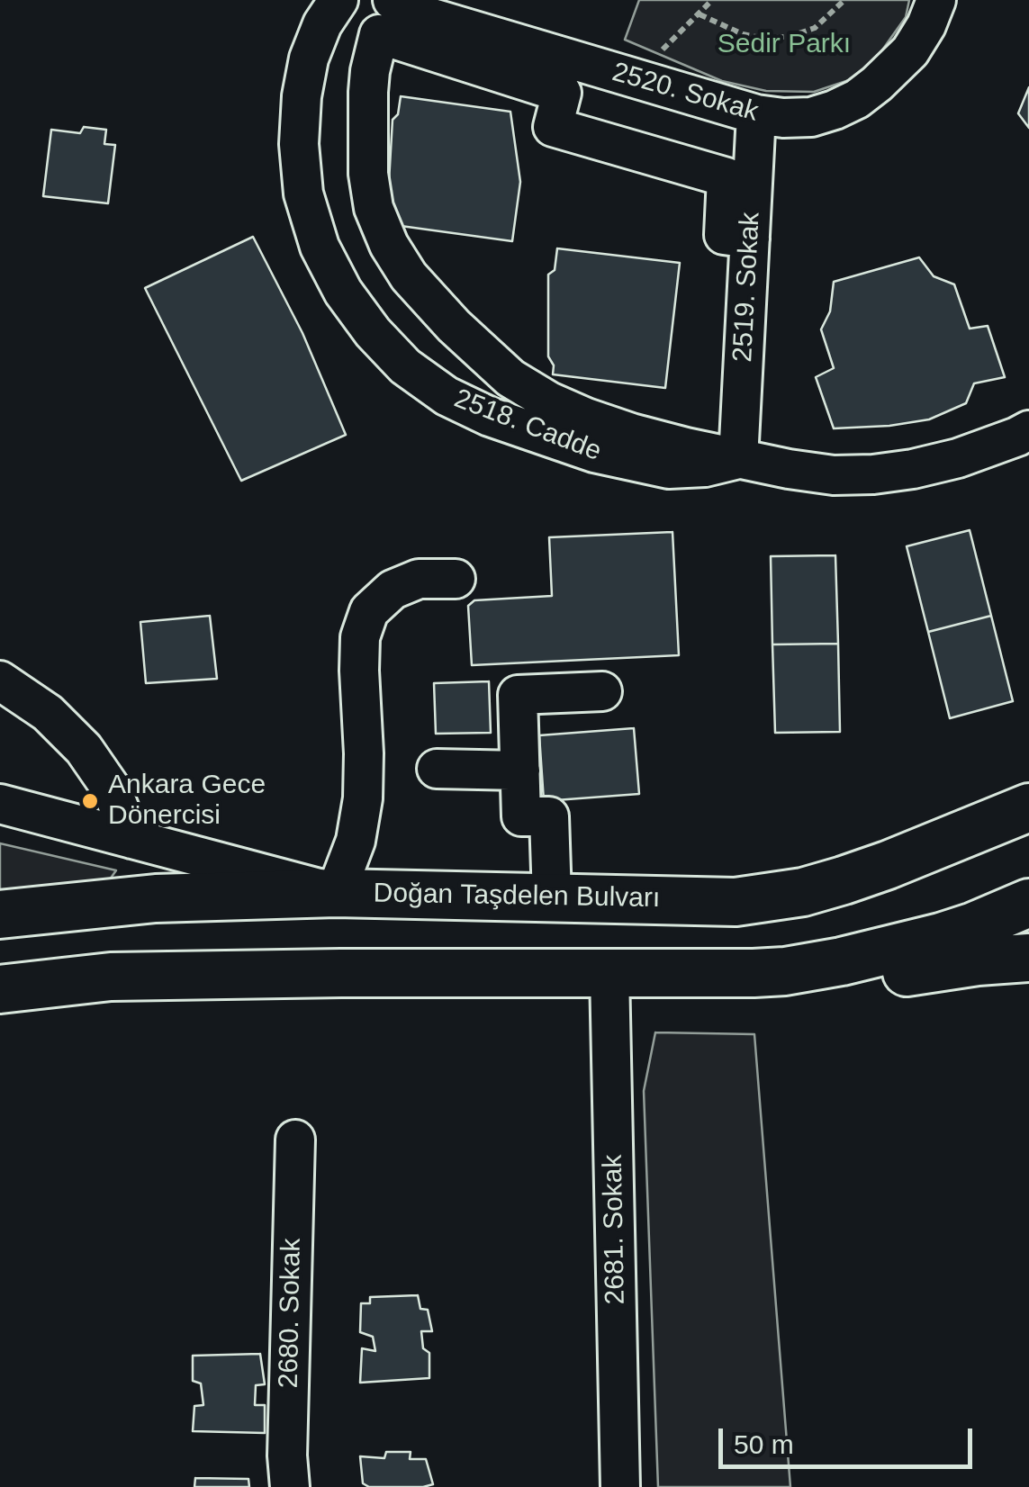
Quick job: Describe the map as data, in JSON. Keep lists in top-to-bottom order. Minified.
{"streets":{"main road":["Doğan Taşdelen Bulvarı"],"street":["2520. Sokak","2519. Sokak","2518. Cadde","2681. Sokak","2680. Sokak"]},"crossings":[["2520. Sokak","2519. Sokak"],["2520. Sokak","2518. Cadde"],["2519. Sokak","2518. Cadde"]],"parks":["Sedir Parkı"],"places":["Ankara Gece Dönercisi"],"scale_bar":"50 m"}
